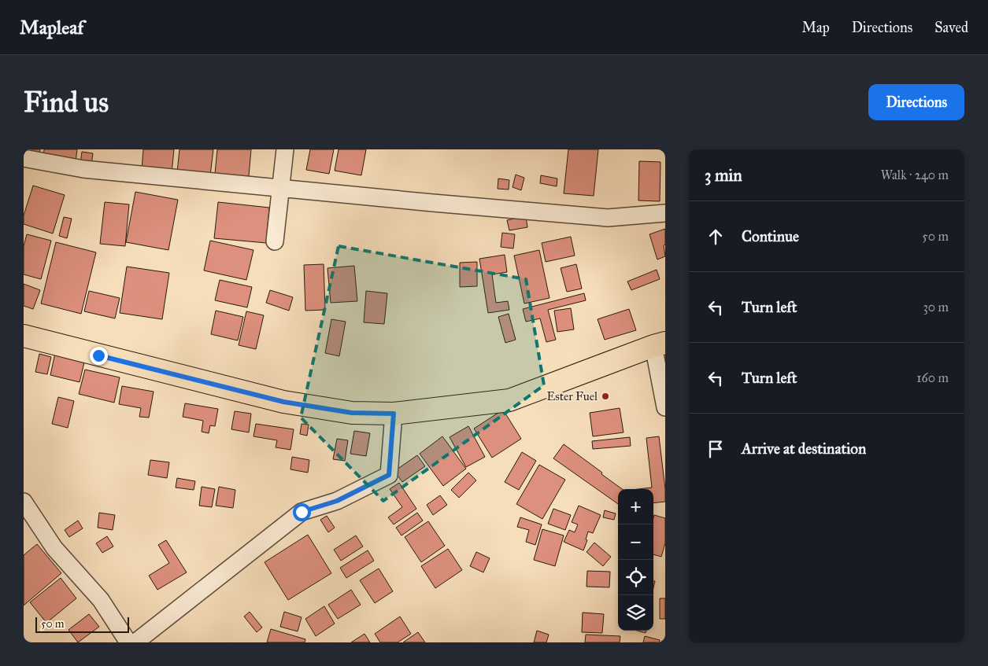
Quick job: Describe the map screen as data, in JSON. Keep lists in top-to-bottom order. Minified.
{"places":["Ester Fuel"],"scale_bar":"50 m","page":{"header":"Mapleaf","nav":["Map","Directions","Saved"],"buttons":"Directions","title":"Find us","heading":["3 min","Walk · 240 m"],"list":[["Continue","50 m"],["Turn left","30 m"],["Turn left","160 m"],"Arrive at destination"],"map_buttons":["+","−"],"scale":"50 m"}}
